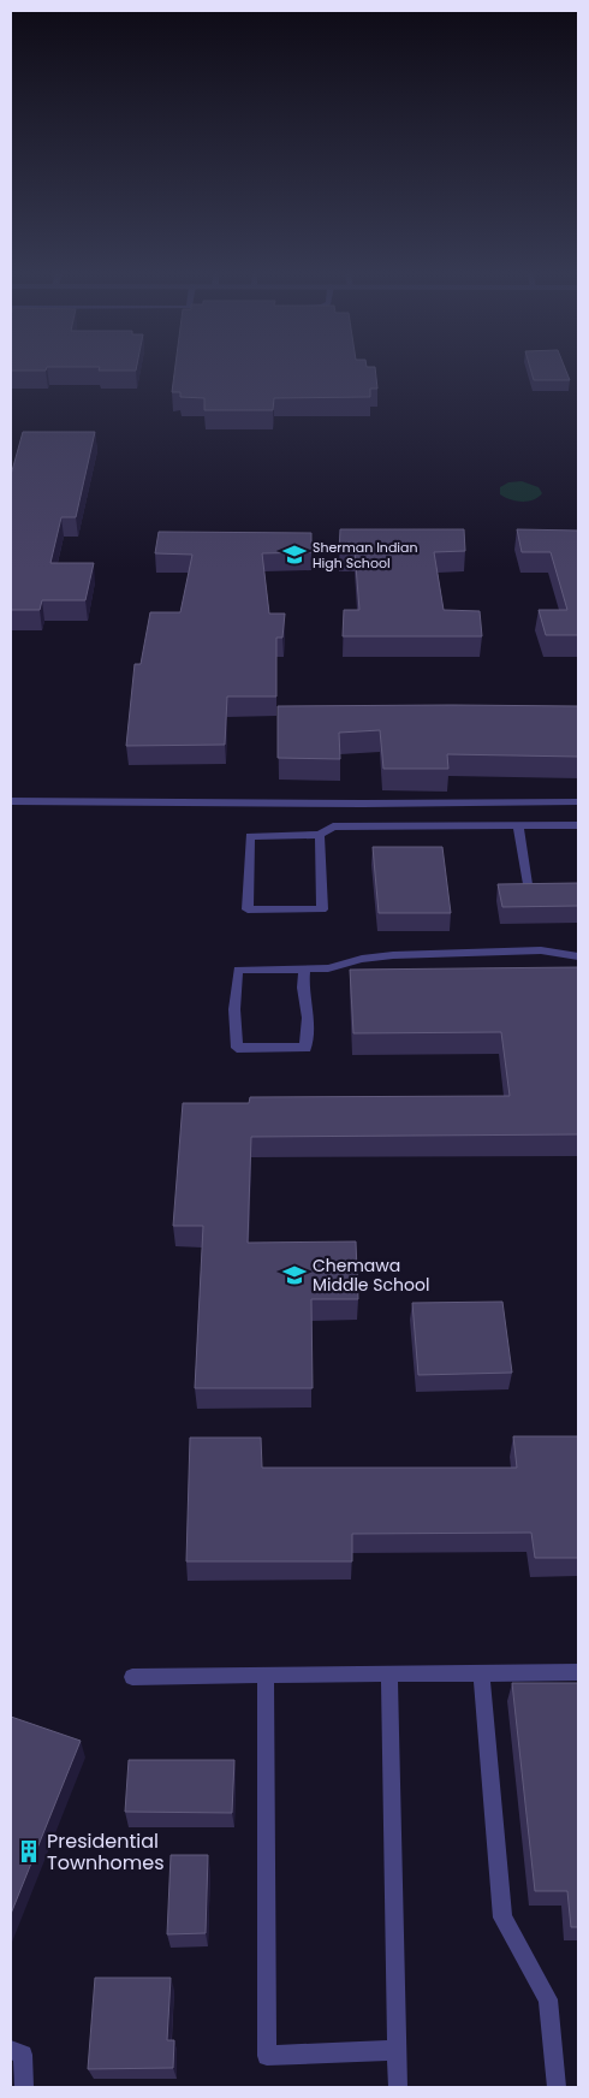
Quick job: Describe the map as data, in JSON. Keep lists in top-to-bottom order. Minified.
{"places":{"school or university":["Sherman Indian High School","Chemawa Middle School"],"building":["Presidential Townhomes"]}}
